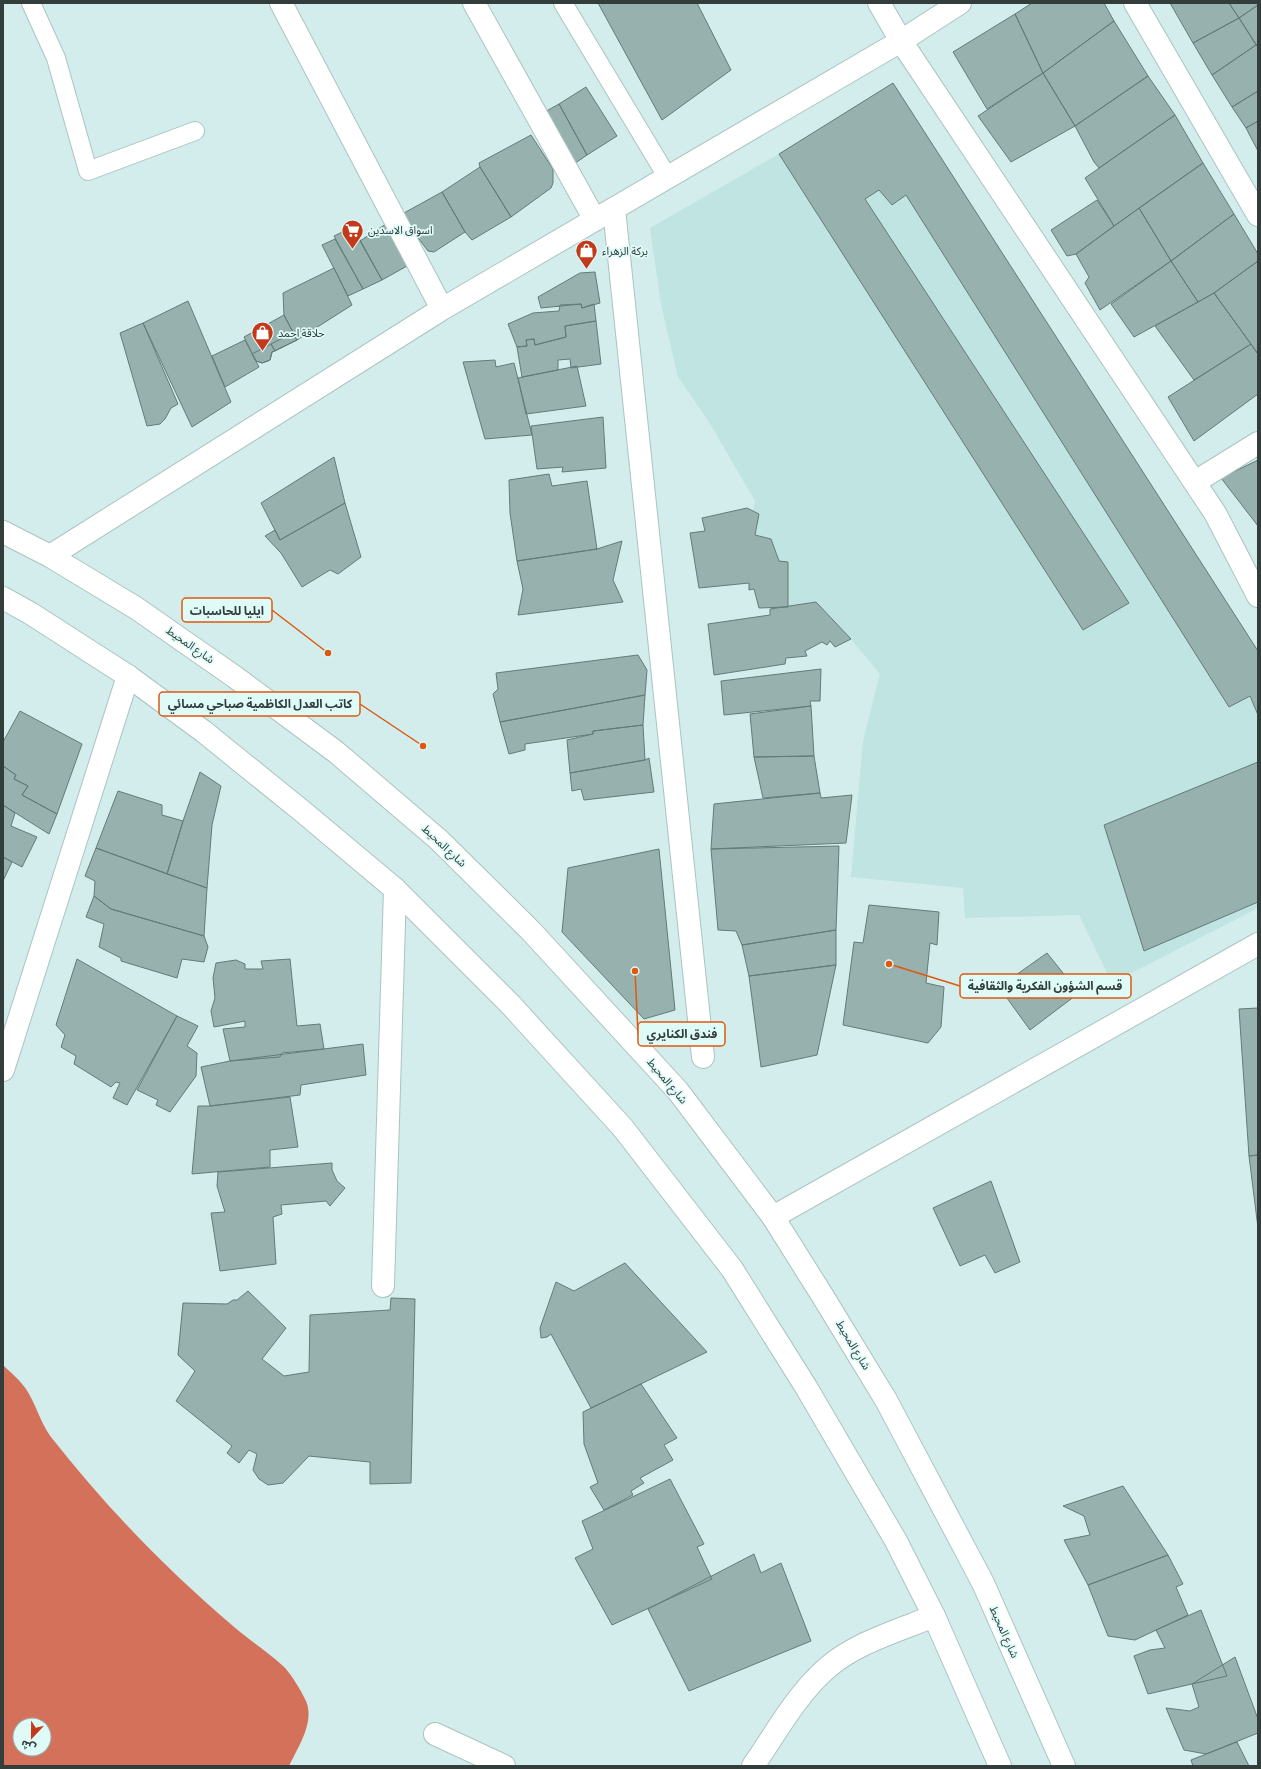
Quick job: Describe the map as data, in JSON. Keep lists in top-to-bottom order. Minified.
{"streets":{"street":["شارع المحيط"]},"places":{"supermarket":["اسواق الاسدين"],"shop":["بركة الزهراء","حلاقة احمد"],"other":["ايليا للحاسبات","كاتب العدل الكاظمية صباحي مسائي","قسم الشؤون الفكرية والثقافية","فندق الكنايري"]},"north":"bottom"}
